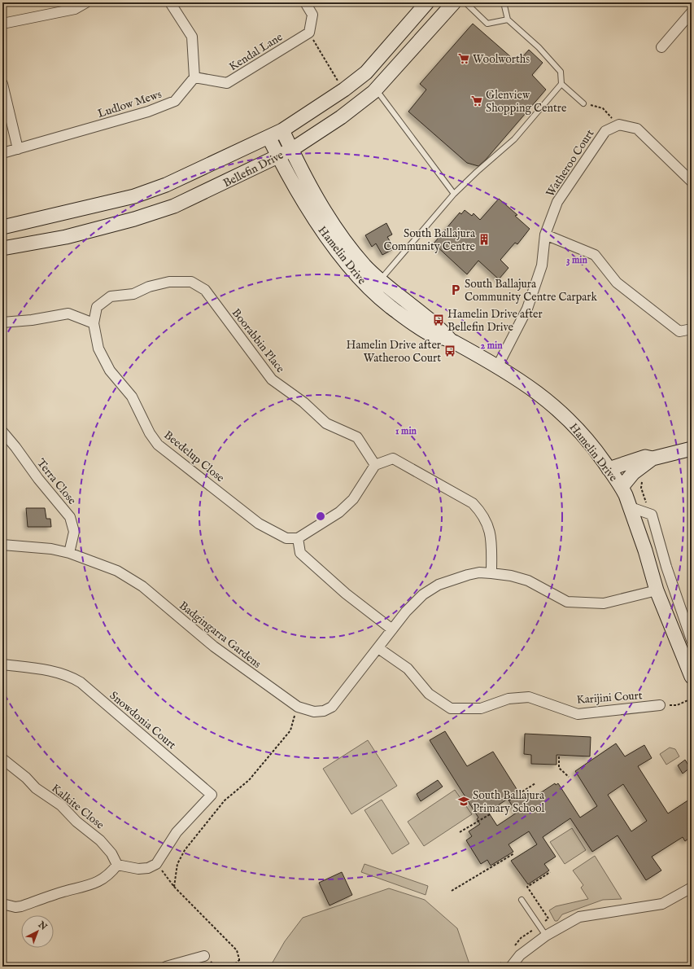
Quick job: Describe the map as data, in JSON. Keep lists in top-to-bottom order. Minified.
{"streets":{"street":["Kendal Lane","Ludlow Mews","Watheroo Court","Bellefin Drive","Hamelin Drive","Boorabbin Place","Beedelup Close","Terra Close","Badgingarra Gardens","Karijini Court","Snowdonia Court","Kalkite Close"]},"crossings":[["Kendal Lane","Ludlow Mews"],["Watheroo Court","Hamelin Drive"],["Bellefin Drive","Hamelin Drive"],["Hamelin Drive","Badgingarra Gardens"],["Boorabbin Place","Beedelup Close"],["Terra Close","Badgingarra Gardens"],["Badgingarra Gardens","Karijini Court"]],"places":{"supermarket":["Woolworths","Glenview Shopping Centre"],"building":["South Ballajura Community Centre"],"parking":["South Ballajura Community Centre Carpark"],"bus stop":["Hamelin Drive after Bellefin Drive","Hamelin Drive after Watheroo Court"],"school or university":["South Ballajura Primary School"]},"north":"top right","rings":["3 min","2 min","1 min"]}
